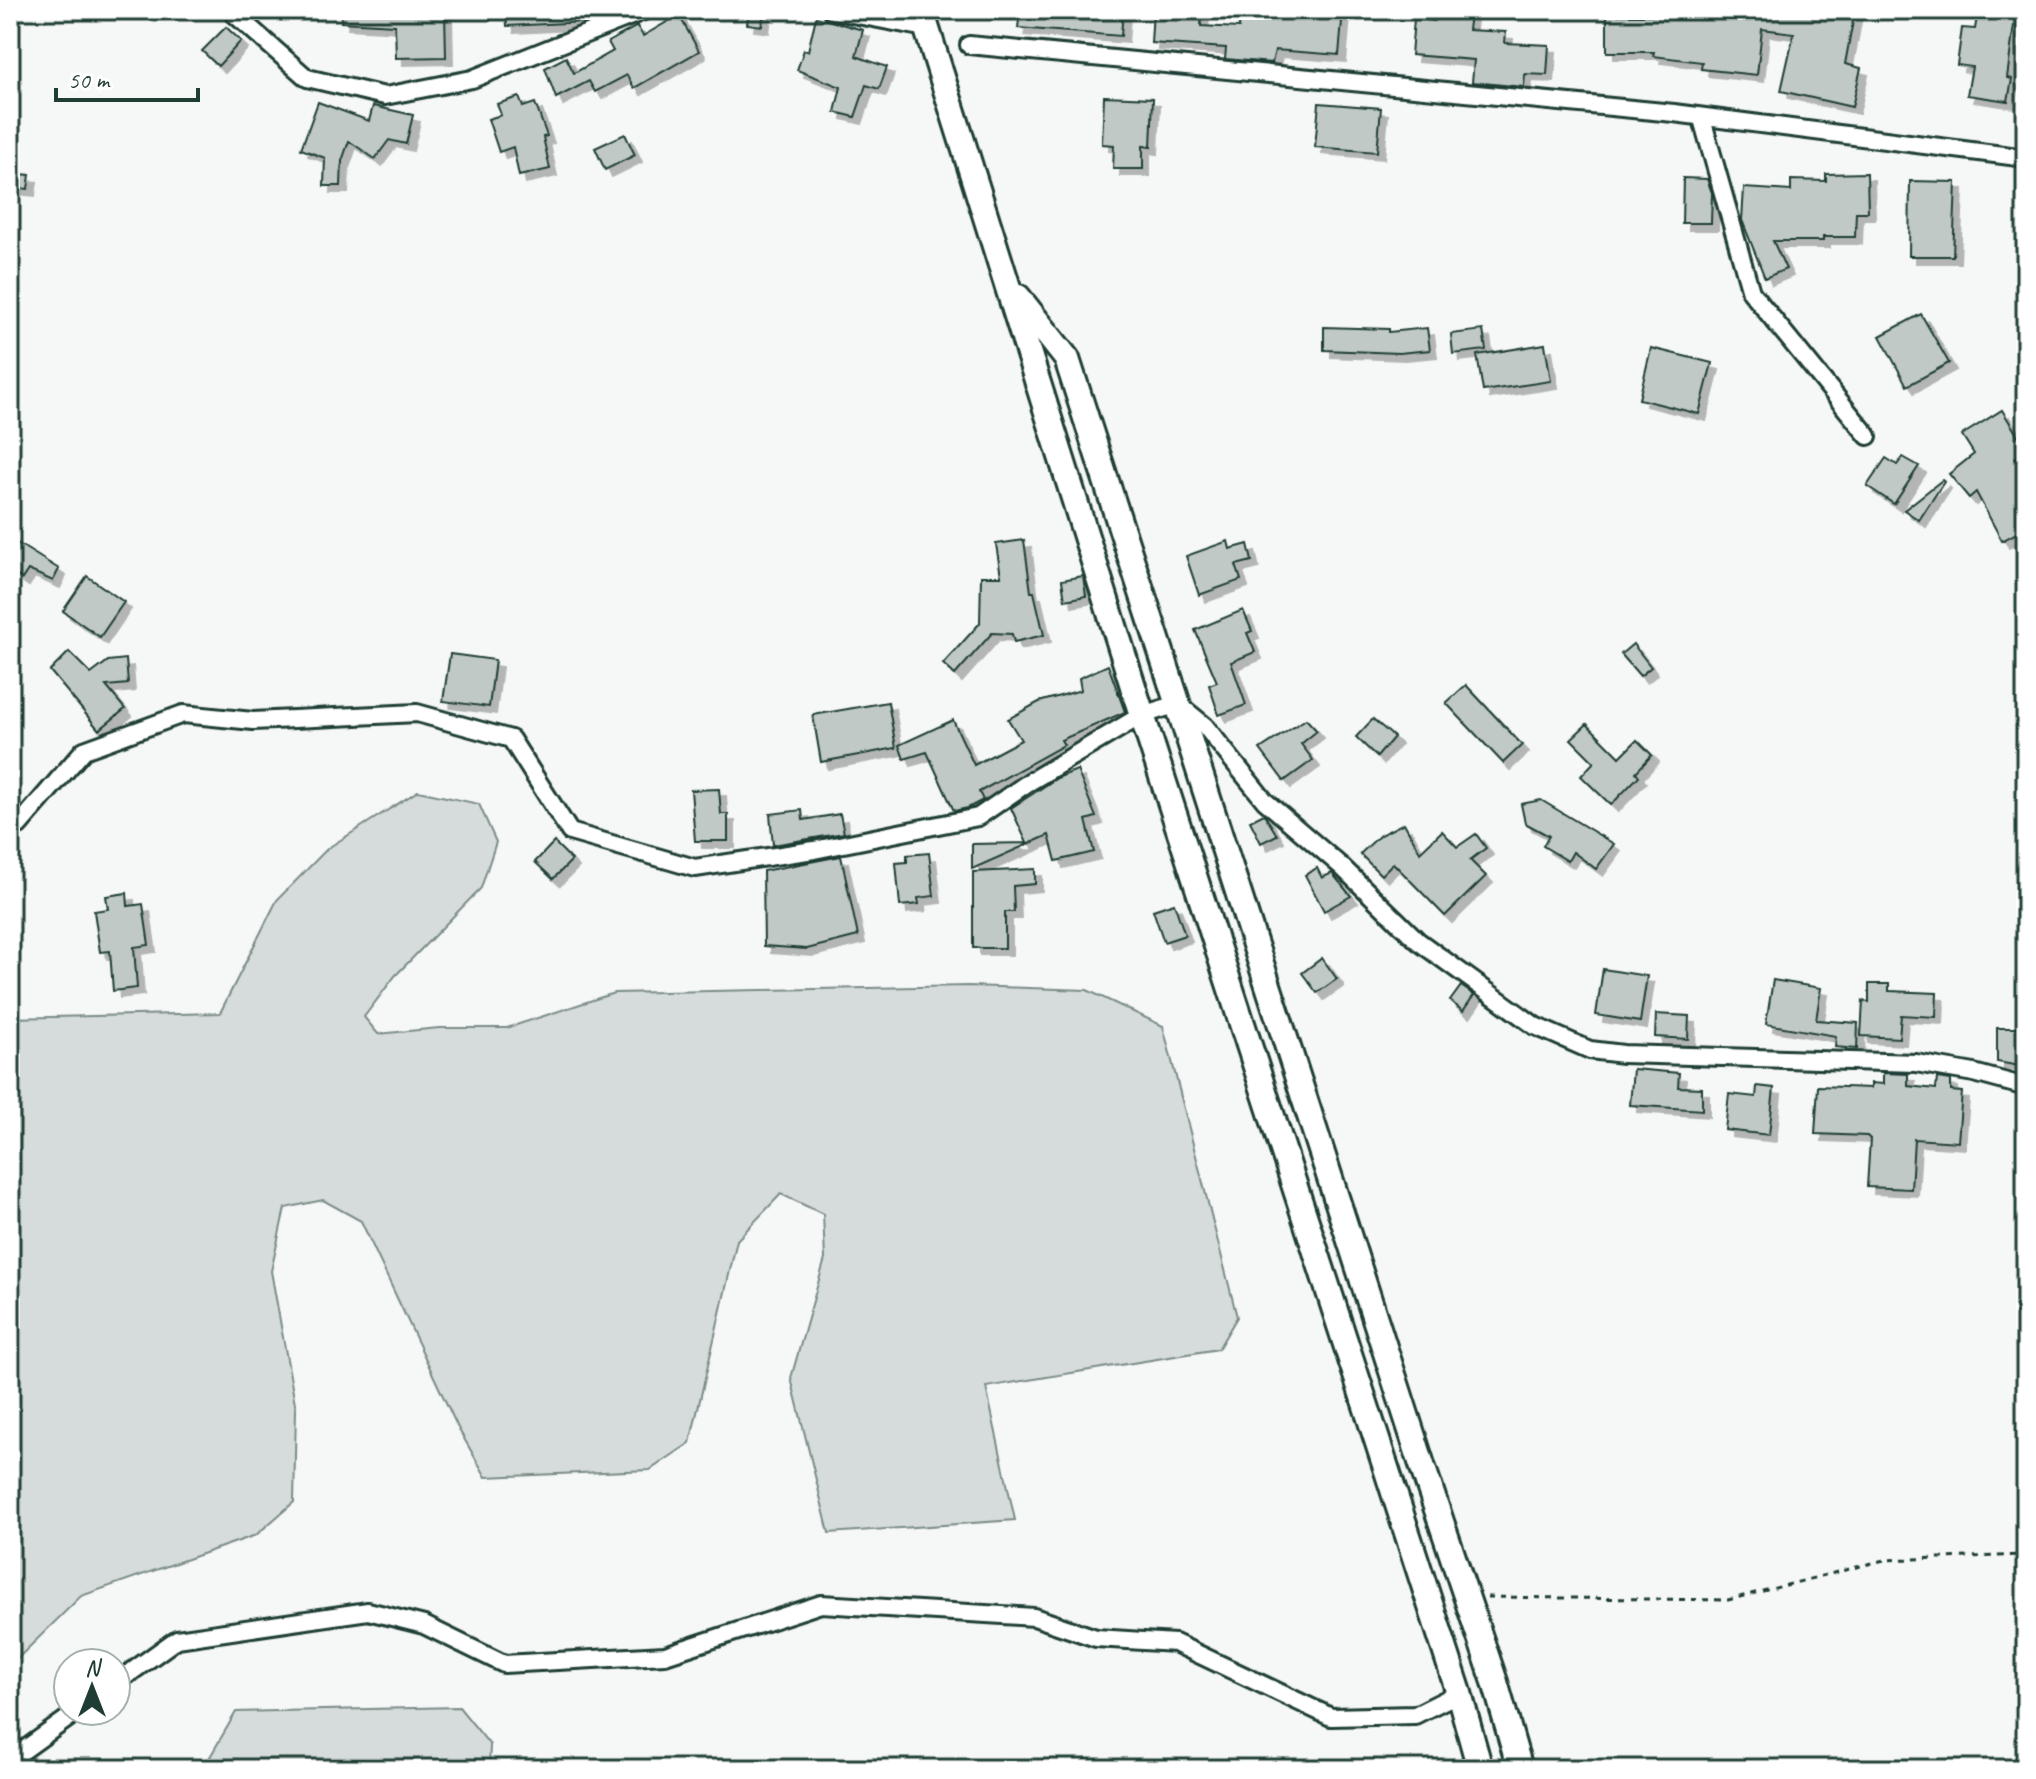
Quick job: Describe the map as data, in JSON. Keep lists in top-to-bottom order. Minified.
{"scale_bar":"50 m","north":"top"}
